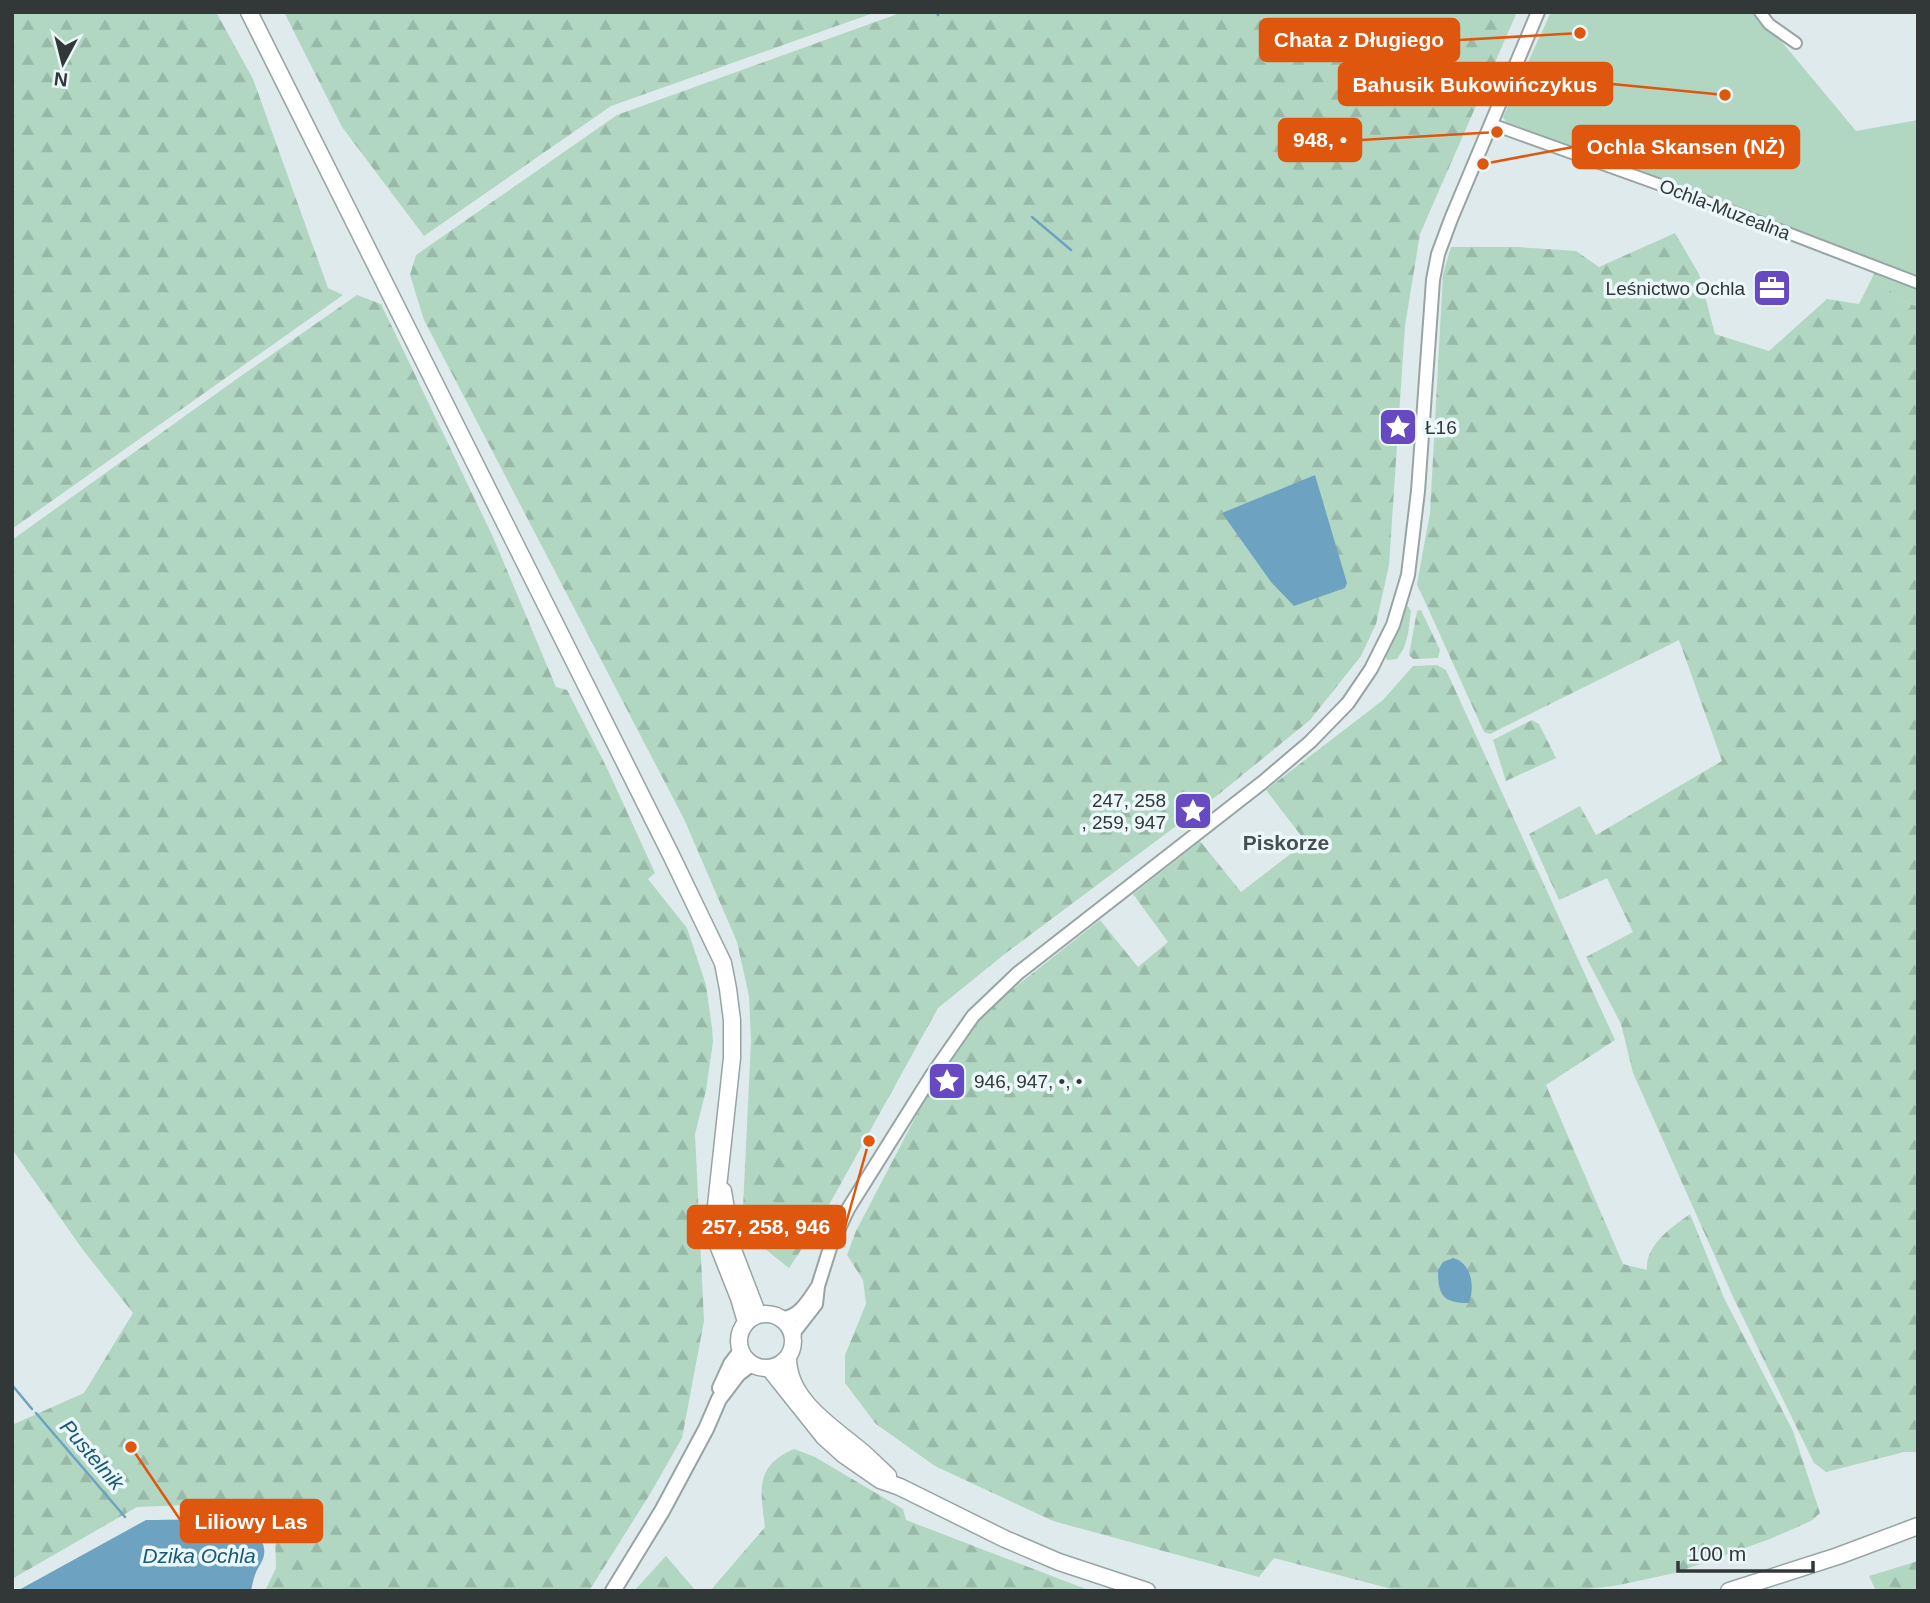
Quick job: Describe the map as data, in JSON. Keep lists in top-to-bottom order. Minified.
{"streets":{"street":["Ochla-Muzealna"]},"districts":["Piskorze"],"water":["Pustelnik","Dzika Ochla"],"places":{"other":["Chata z Długiego","Bahusik Bukowińczykus","948, •","Ochla Skansen (NŻ)","257, 258, 946","Liliowy Las"],"office":["Leśnictwo Ochla"],"place":["Ł16","247, 258 , 259, 947","946, 947, •, •"]},"scale_bar":"100 m","north":"bottom"}
